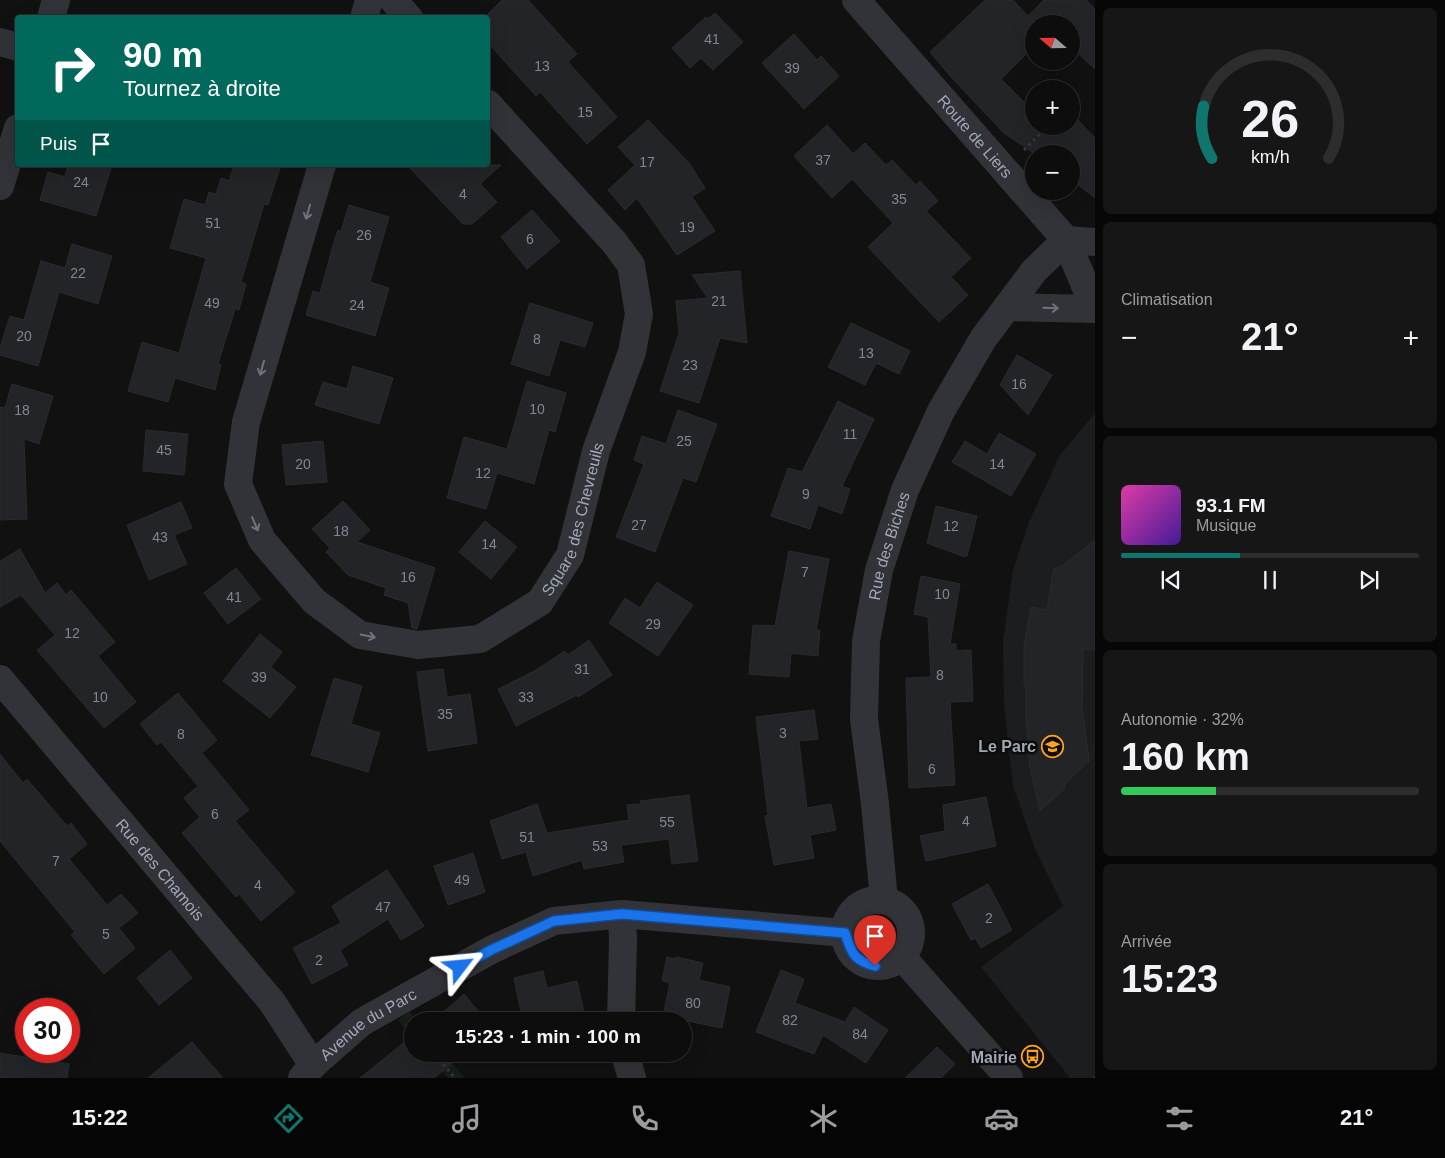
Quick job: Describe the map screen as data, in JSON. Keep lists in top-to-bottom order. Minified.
{"streets":{"street":["Route de Liers","Square des Chevreuils","Rue des Biches","Rue des Chamois","Avenue du Parc"]},"crossings":[["Route de Liers","Rue des Biches"],["Rue des Biches","Avenue du Parc"],["Rue des Chamois","Avenue du Parc"]],"places":{"school or university":["Le Parc"],"bus stop":["Mairie"]},"house_numbers":["41","13","39","15","37","17","24","4","35","51","19","26","6","22","21","49","24","20","8","13","23","16","10","18","11","25","45","20","14","12","9","27","12","18","43","14","7","16","10","41","29","12","31","8","39","10","33","35","3","8","6","6","4","55","51","53","7","49","4","47","2","5","2","80","82","84"],"north":"left","page":{"map_buttons":["+","−"],"turn":["90 m","Tournez à droite"],"then":"Puis","tile":["Climatisation",["Autonomie · 32%","160 km"],["Arrivée","15:23"]],"heat":["−","21°","+"],"song":["93.1 FM","Musique"],"limit":"30","trip":"15:23 · 1 min · 100 m","tabs":["15:22","21°"],"gauge":["26","km/h"]}}
